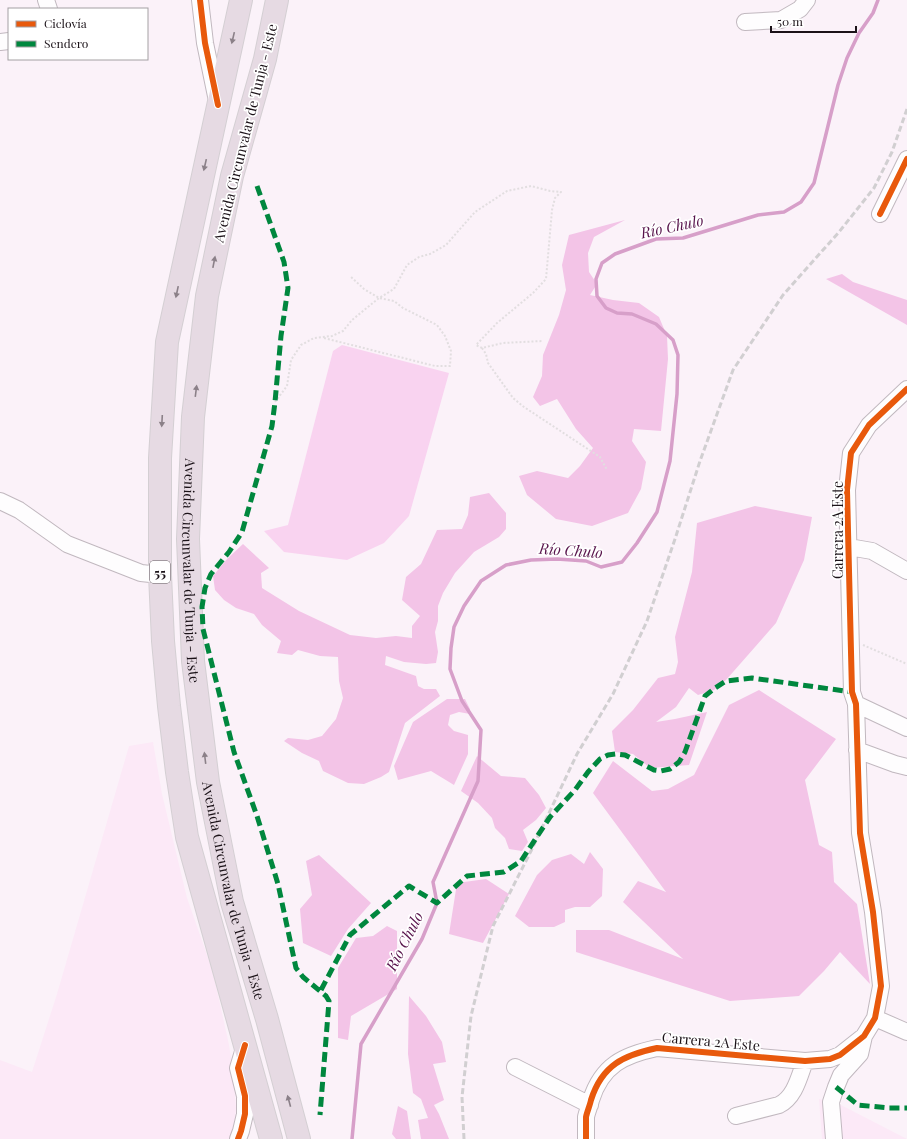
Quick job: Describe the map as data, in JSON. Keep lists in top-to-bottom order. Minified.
{"streets":{"highway":["Avenida Circunvalar de Tunja - Este","55"],"street":["Carrera 2A Este"]},"water":["Río Chulo"],"legend":["Ciclovía","Sendero"],"scale_bar":"50 m"}
